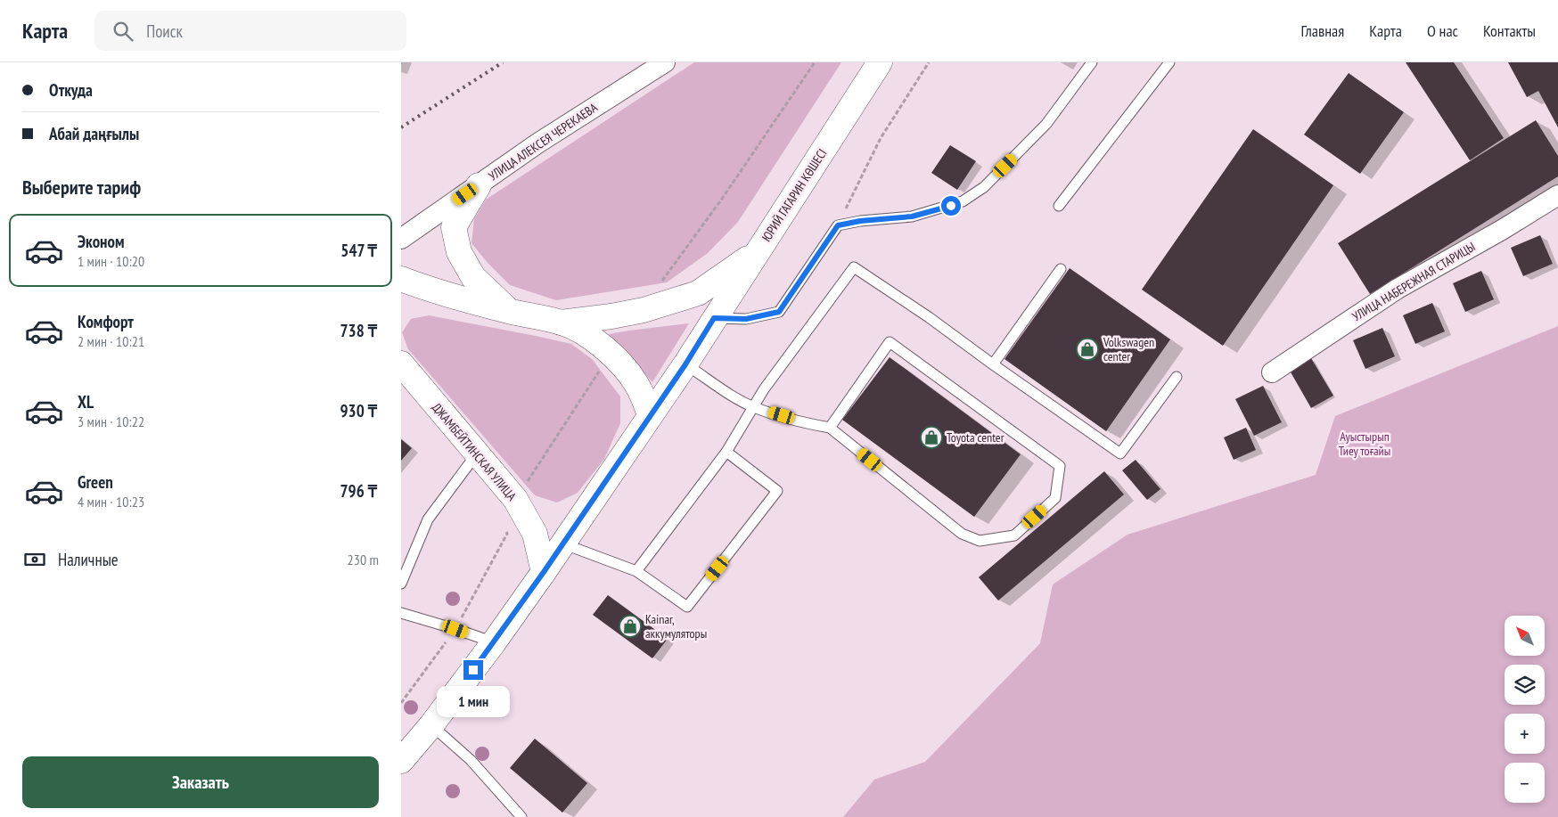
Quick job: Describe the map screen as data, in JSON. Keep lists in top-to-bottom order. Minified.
{"streets":{"main road":["ЮРИЙ ГАГАРИН КӨШЕСІ","ДЖАМБЕЙТИНСКАЯ УЛИЦА"],"street":["УЛИЦА АЛЕКСЕЯ ЧЕРЕКАЕВА","УЛИЦА НАБЕРЕЖНАЯ СТАРИЦЫ"]},"parks":["Ауыстырып Тиеу тоғайы"],"places":{"shop":["Volkswagen center","Toyota center","Kainar, аккумуляторы"]},"north":"top left","page":{"header":"Карта","search":"Поиск","nav":["Главная","Карта","О нас","Контакты"],"banner":["Откуда","Абай даңғылы"],"heading":"Выберите тариф","list":[{"name":"Эконом","note":"1 мин · 10:20","value":"547 ₸"},{"name":"Комфорт","note":"2 мин · 10:21","value":"738 ₸"},{"name":"XL","note":"3 мин · 10:22","value":"930 ₸"},{"name":"Green","note":"4 мин · 10:23","value":"796 ₸"}],"pay":["Наличные","230 m"],"map_buttons":["+","−"],"bubble":"1 мин","buttons":"Заказать"}}
